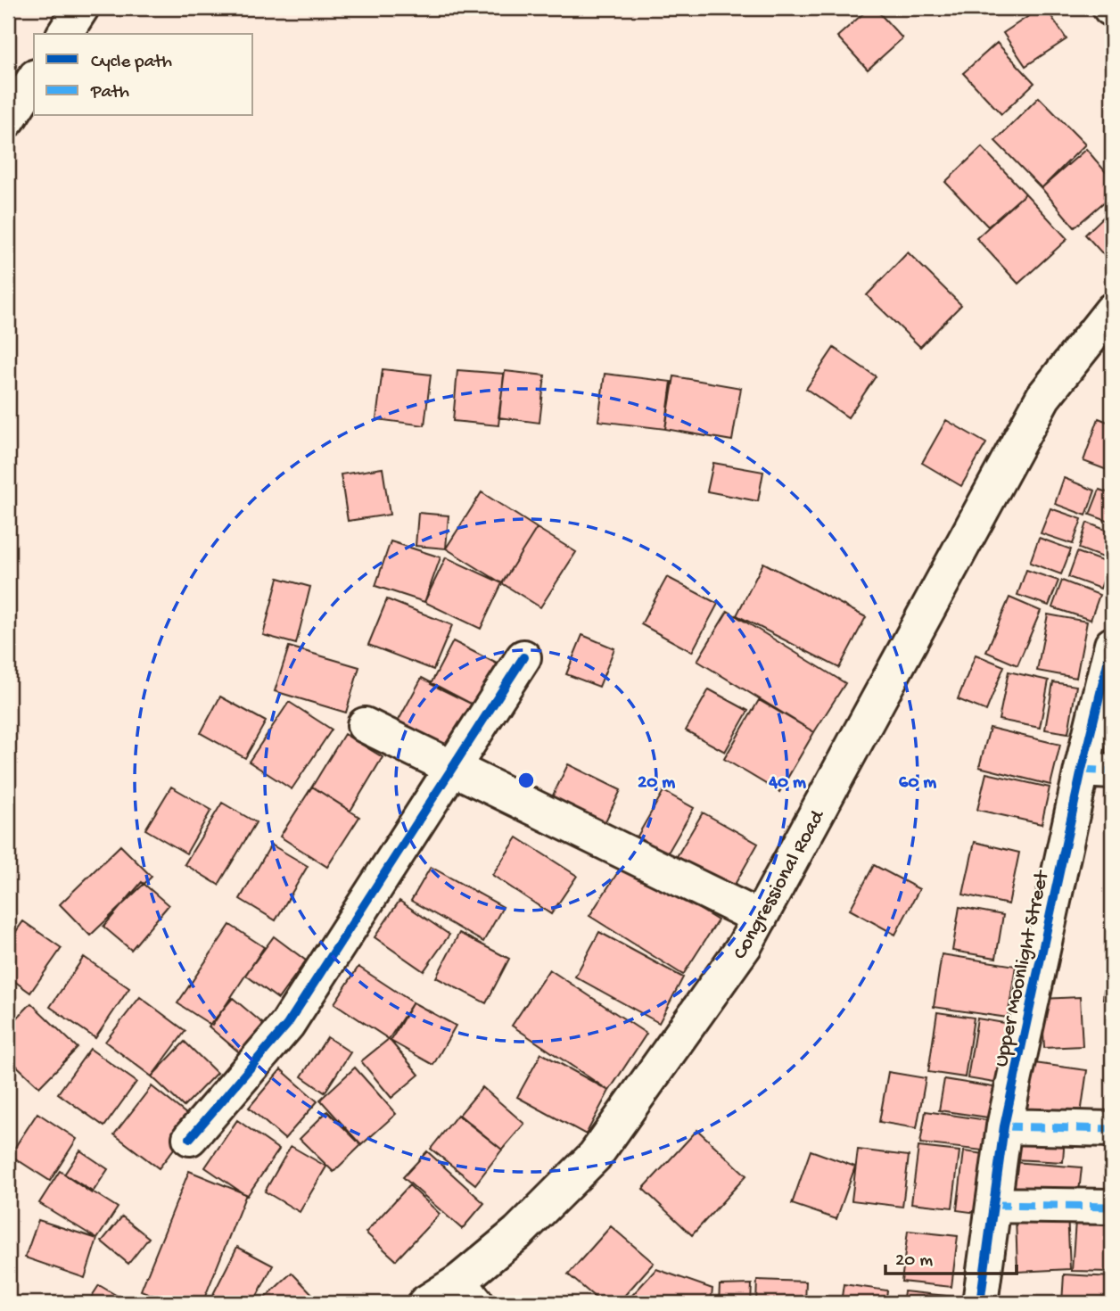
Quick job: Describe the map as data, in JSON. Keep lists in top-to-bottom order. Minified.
{"streets":{"street":["Congressional Road","Upper Moonlight Street"]},"legend":["Cycle path","Path"],"scale_bar":"20 m","rings":["20 m","40 m","60 m"]}
